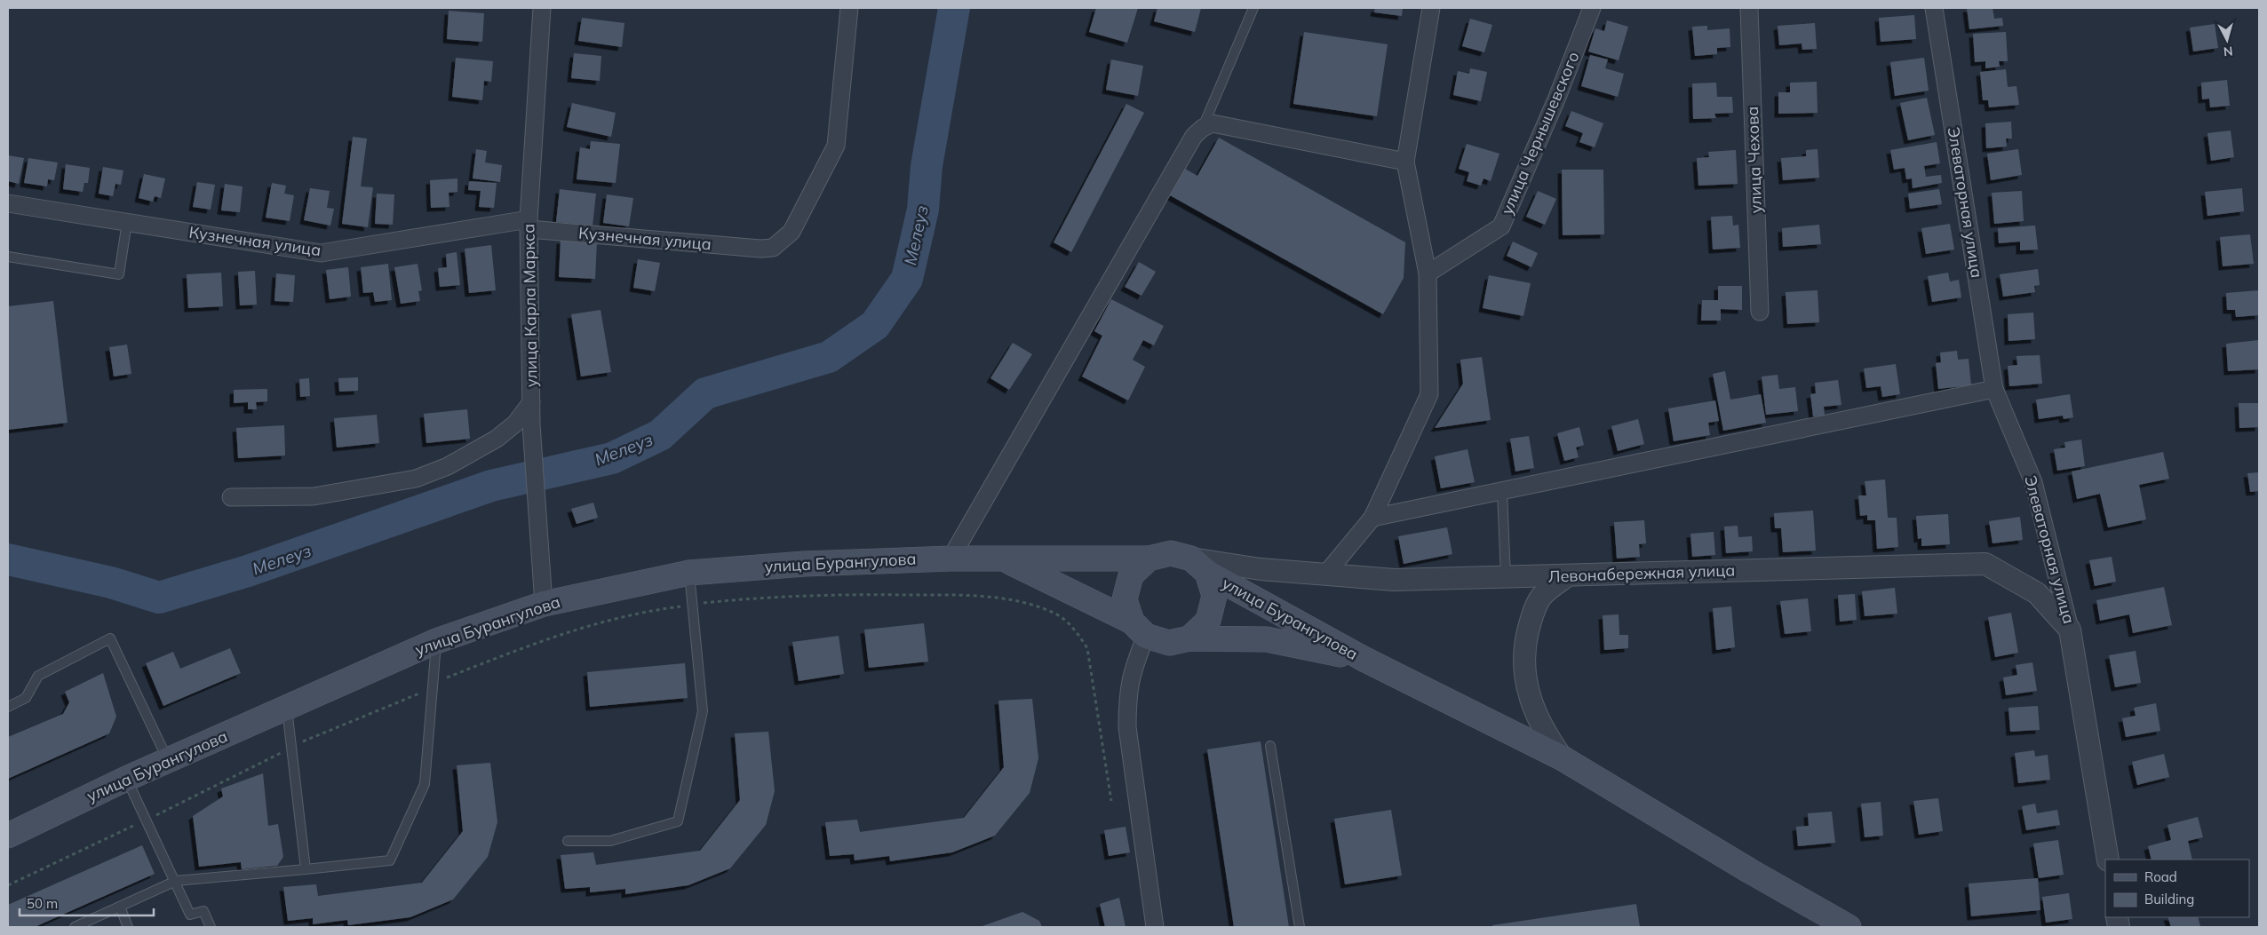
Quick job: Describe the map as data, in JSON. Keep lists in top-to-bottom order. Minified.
{"streets":{"main road":["улица Бурангулова"],"street":["улица Чернышевского","улица Чехова","Элеваторная улица","Кузнечная улица","улица Карла Маркса","Левонабережная улица"]},"crossings":[["Элеваторная улица","Левонабережная улица"],["Кузнечная улица","улица Карла Маркса"],["улица Карла Маркса","улица Бурангулова"],["улица Бурангулова","Левонабережная улица"]],"water":["Мелеуз"],"legend":["Road","Building"],"scale_bar":"50 m","north":"bottom"}
